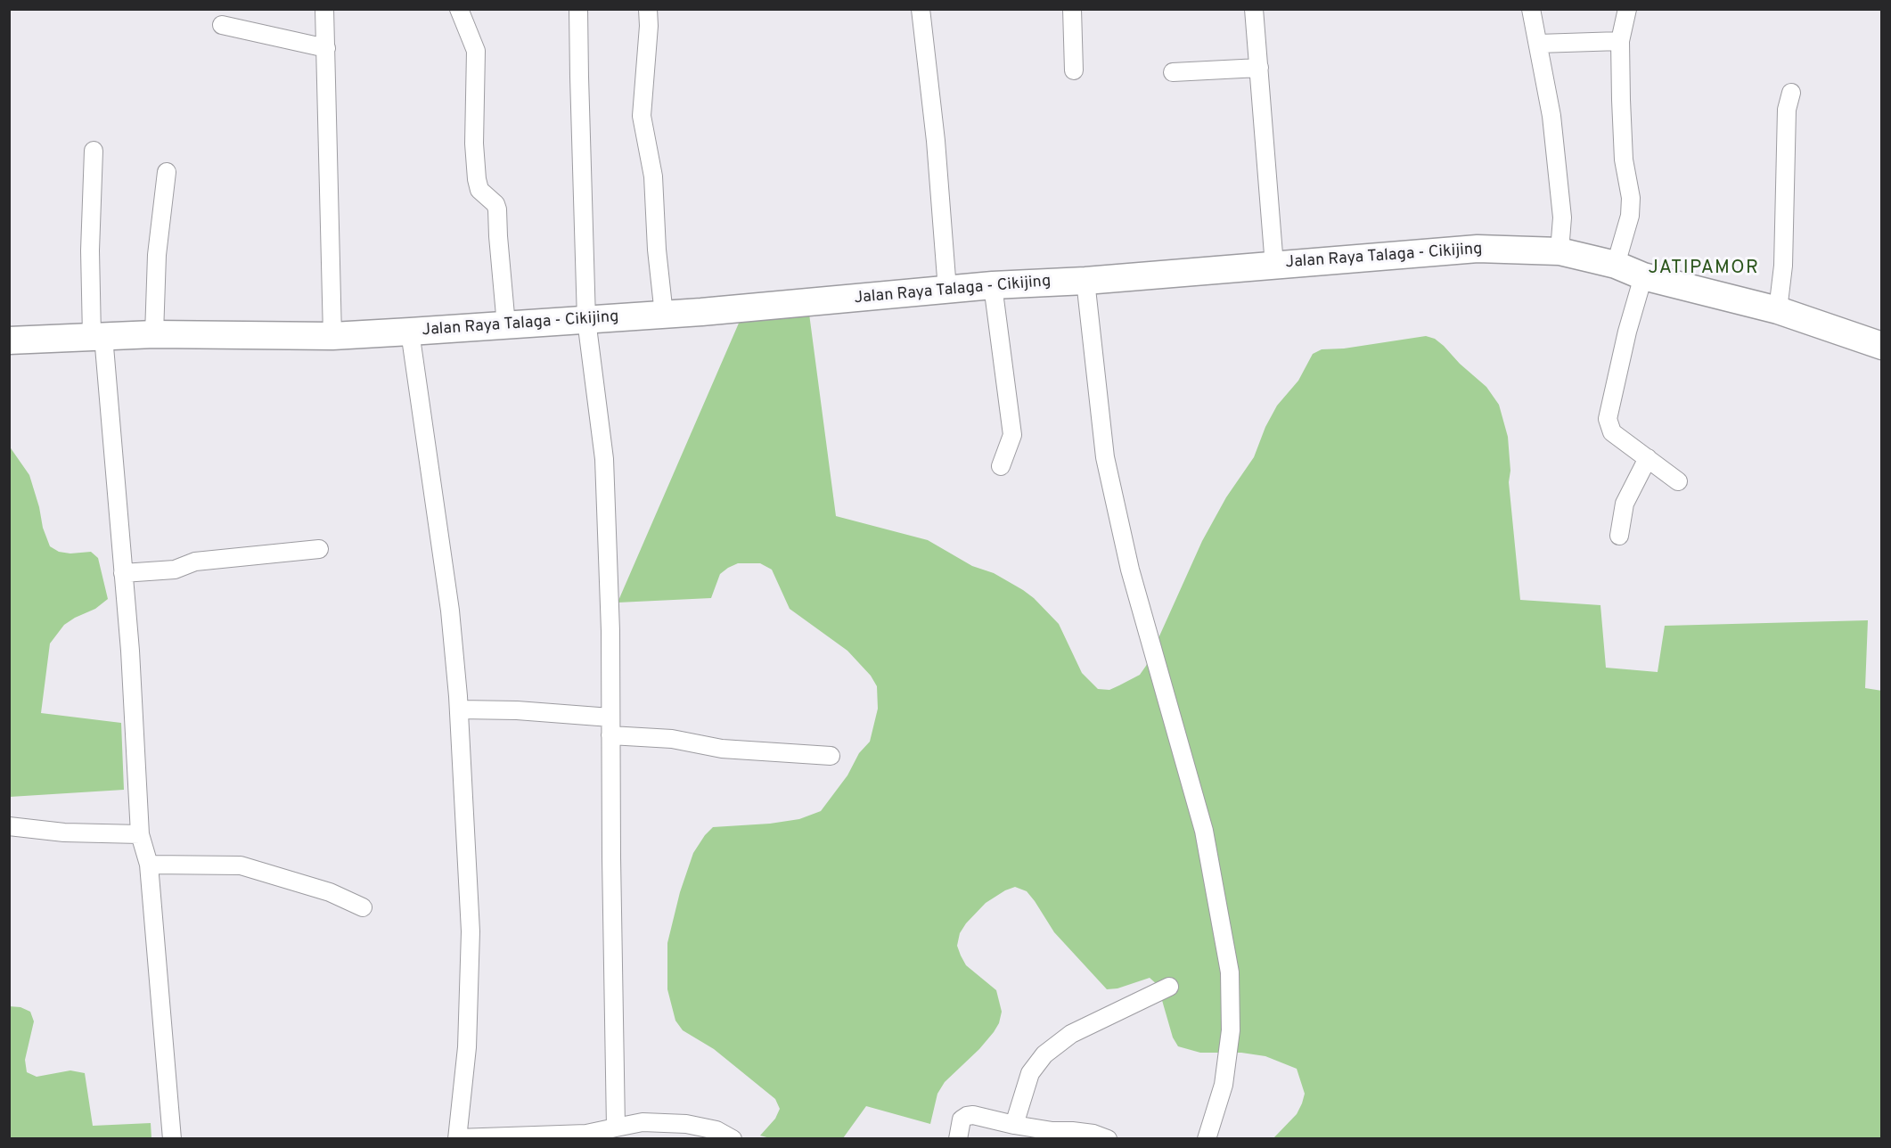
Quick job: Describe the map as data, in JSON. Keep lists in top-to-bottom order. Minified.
{"streets":{"main road":["Jalan Raya Talaga - Cikijing"]},"districts":["JATIPAMOR"]}
